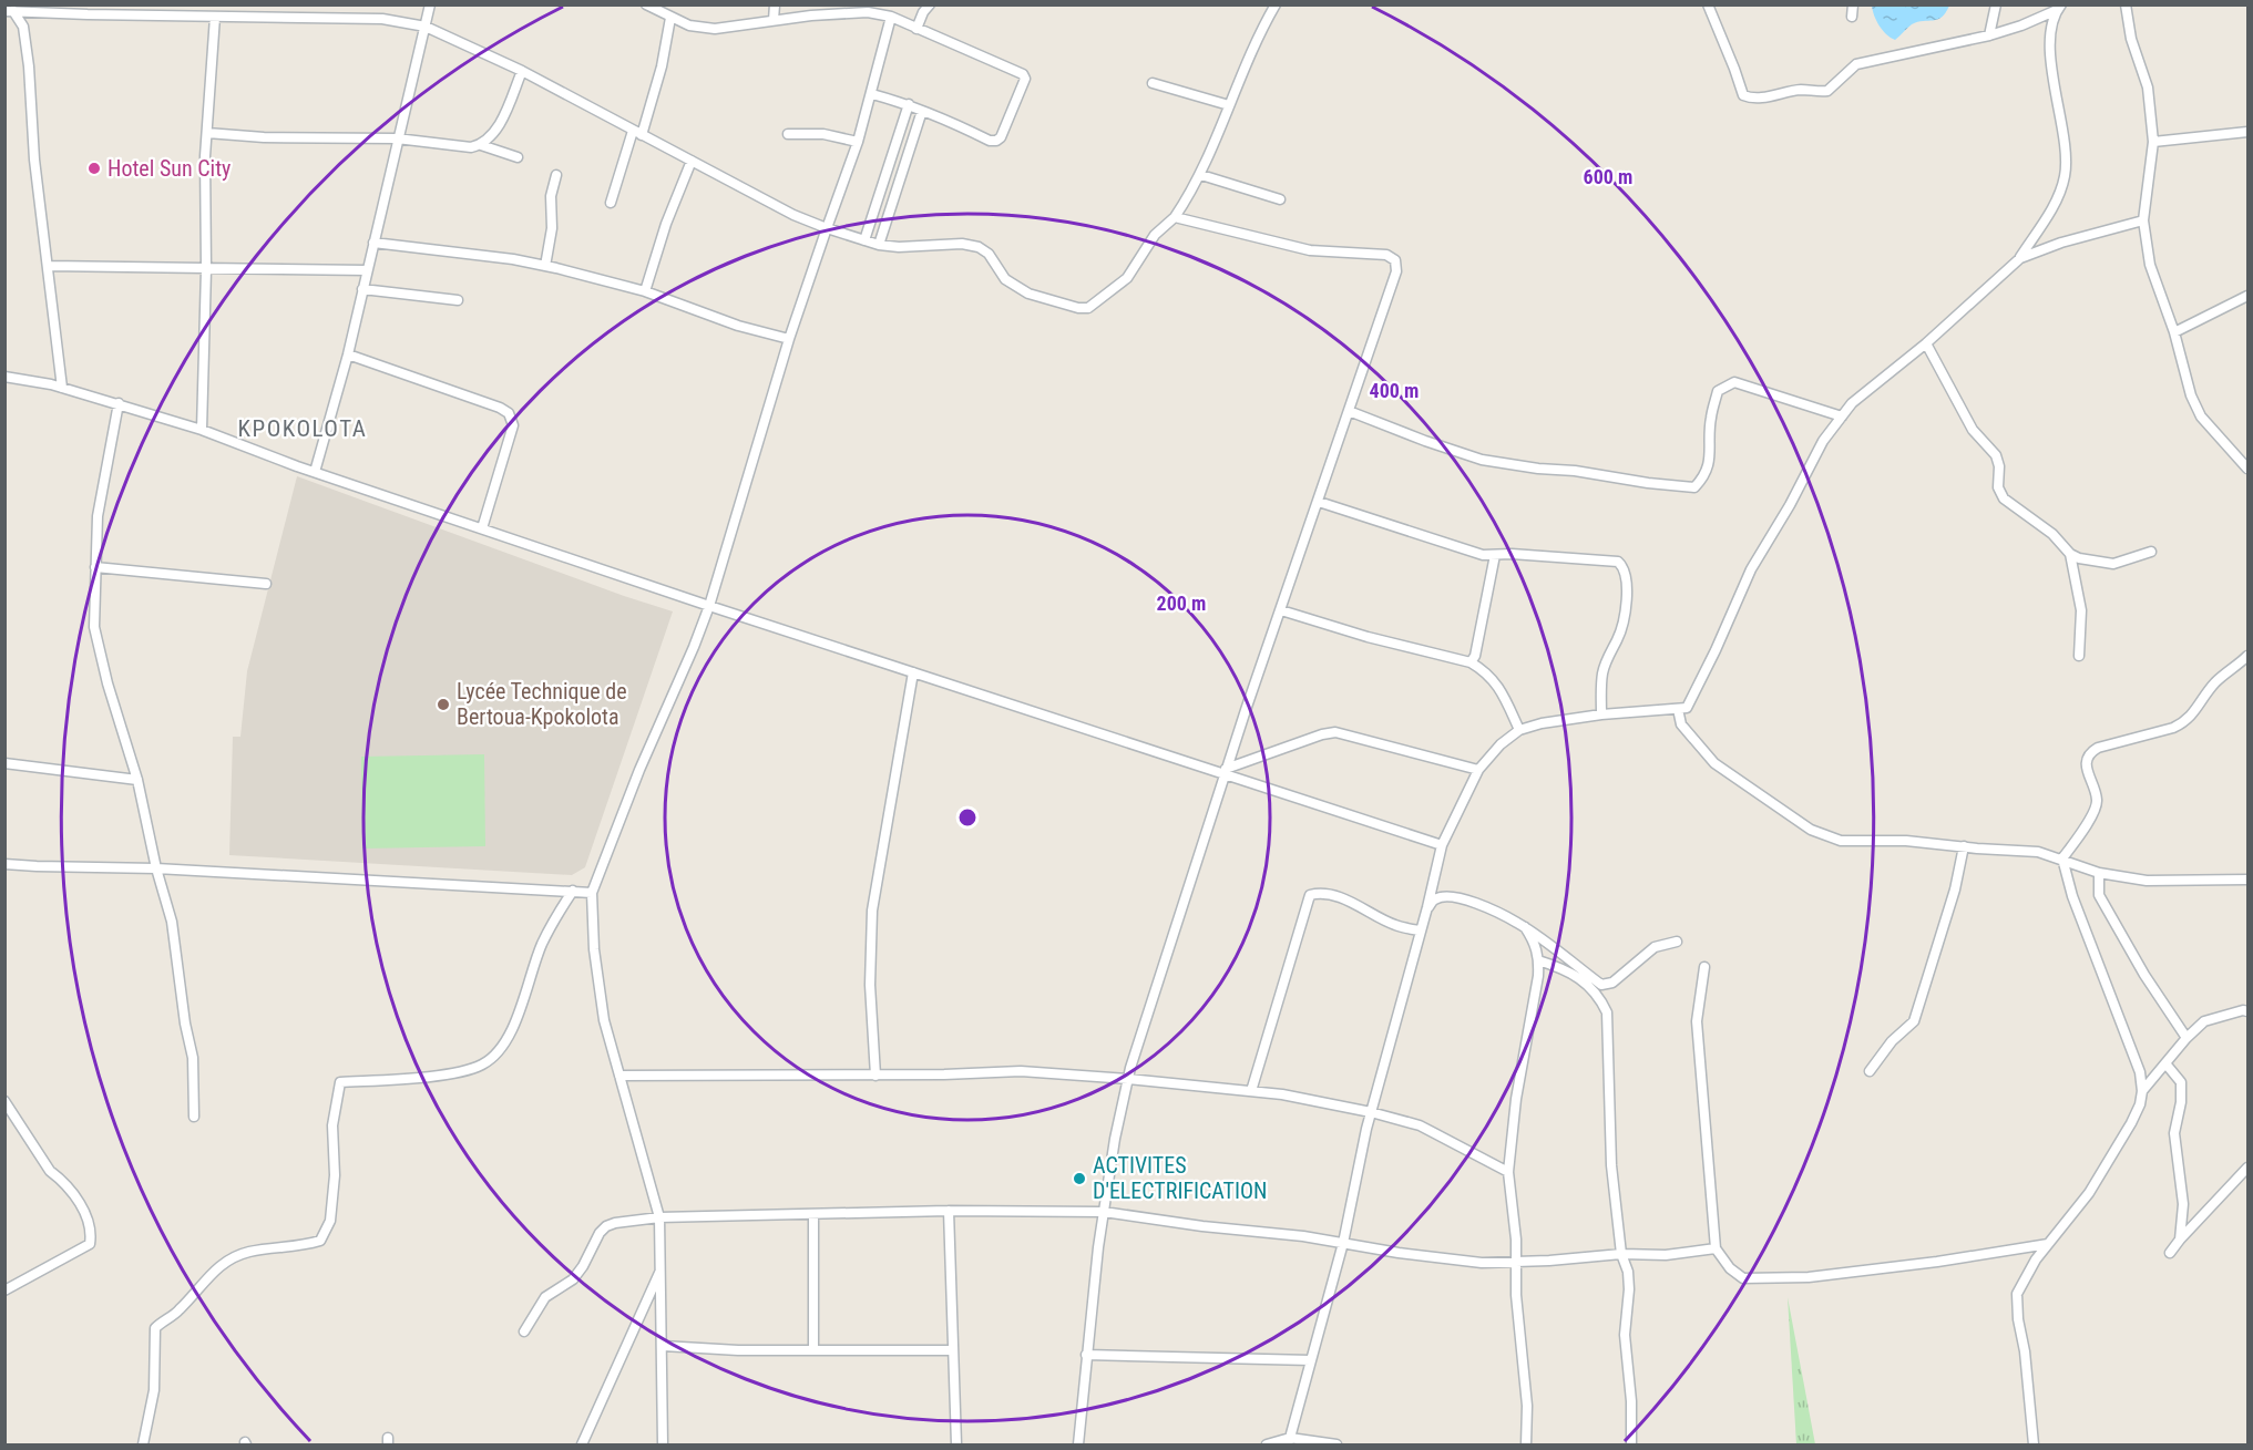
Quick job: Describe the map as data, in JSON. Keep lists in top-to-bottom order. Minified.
{"districts":["KPOKOLOTA"],"places":["Hotel Sun City","Lycée Technique de Bertoua-Kpokolota","ACTIVITES D'ELECTRIFICATION"],"rings":["600 m","400 m","200 m"]}
